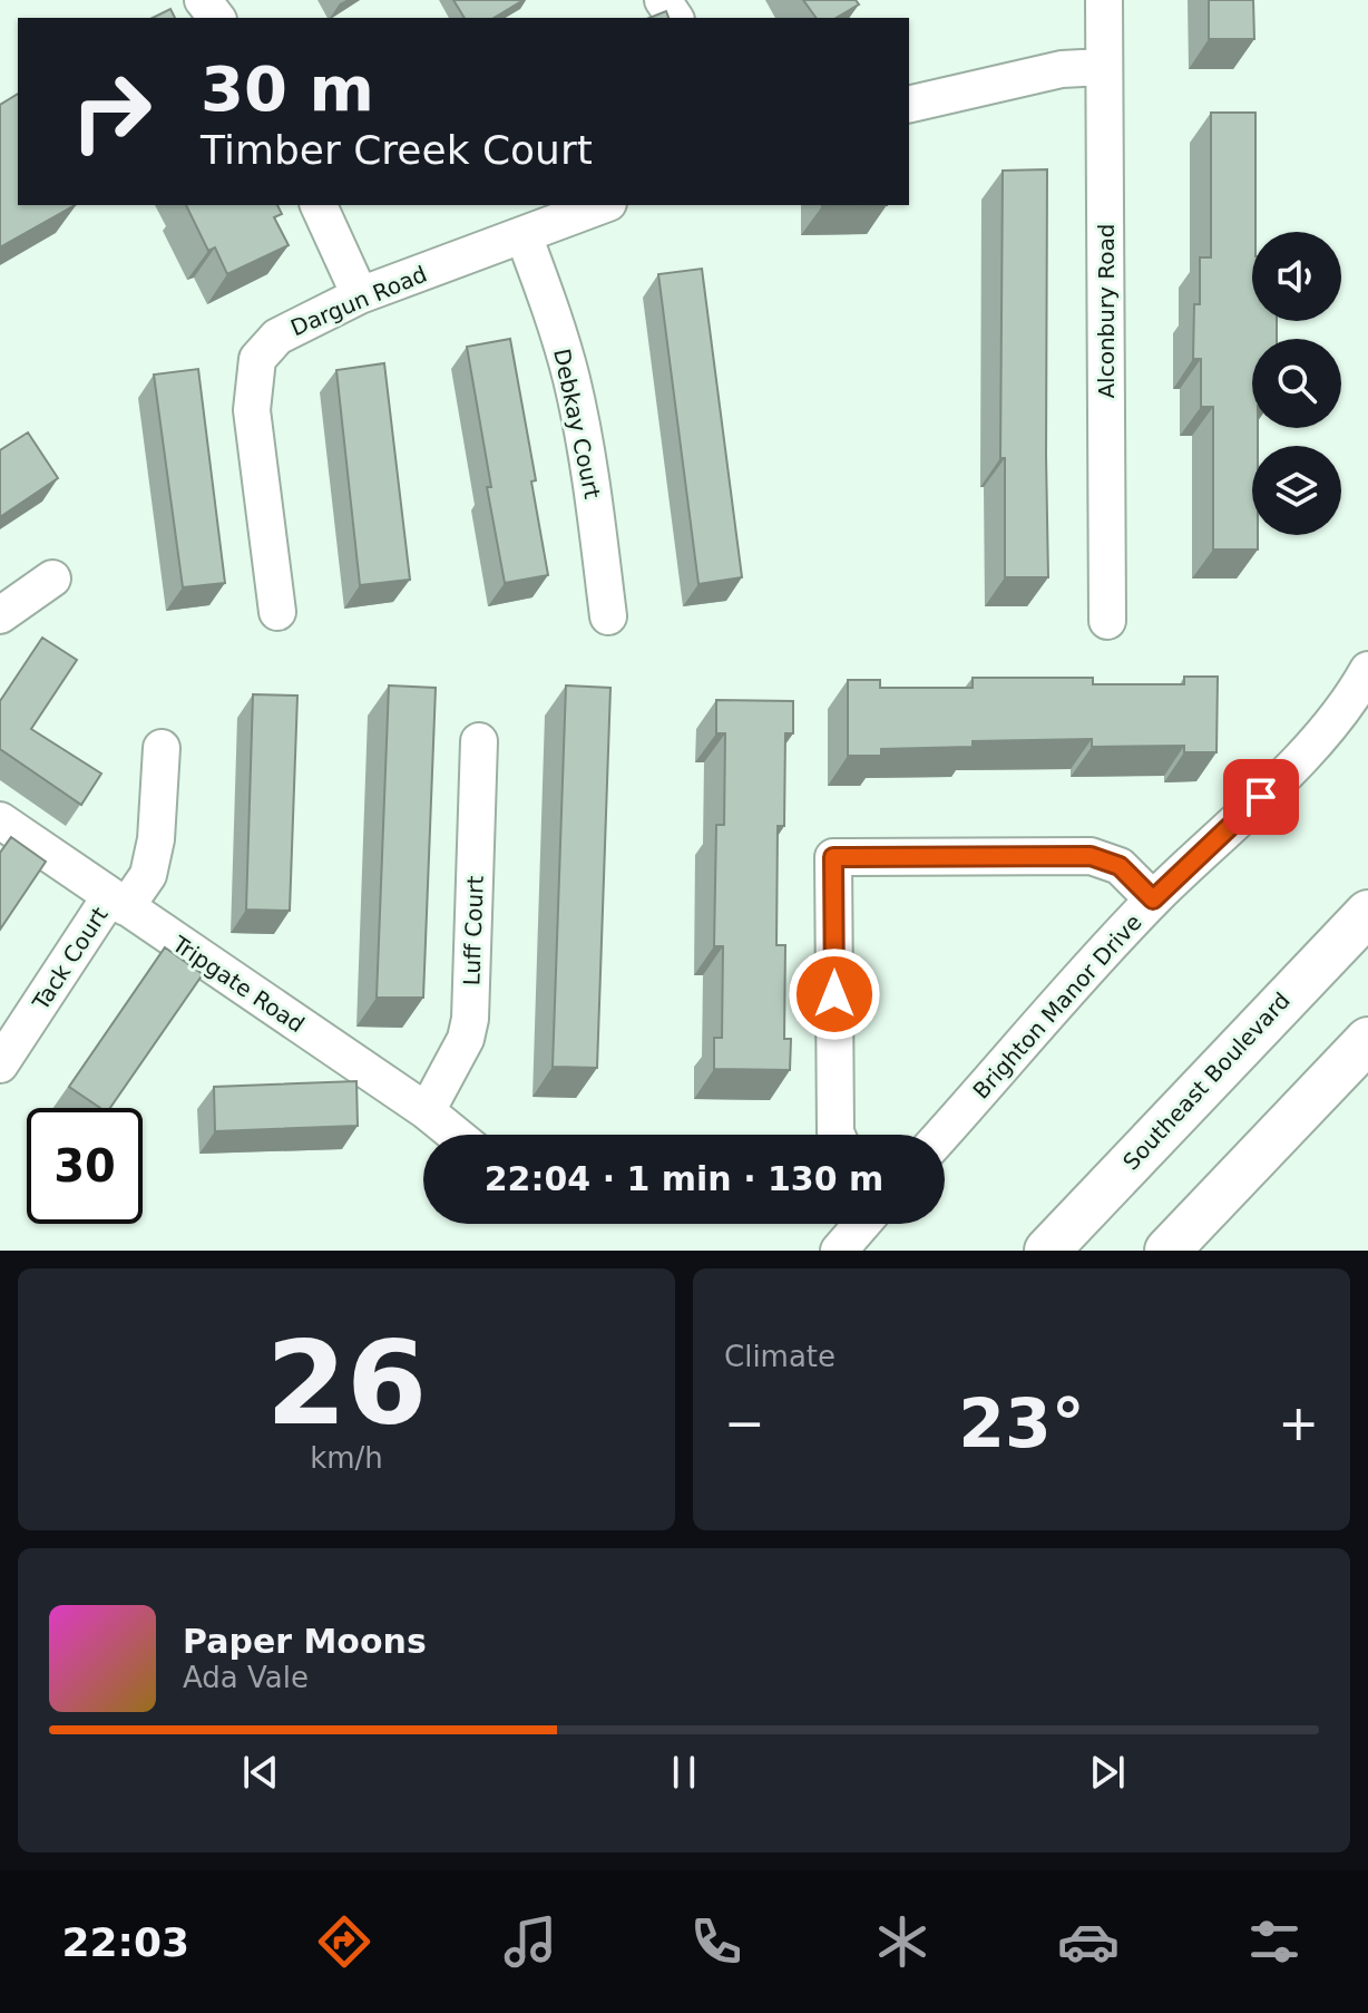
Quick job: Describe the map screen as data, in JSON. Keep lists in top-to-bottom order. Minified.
{"streets":{"main road":["Southeast Boulevard"],"street":["Dargun Road","Alconbury Road","Debkay Court","Luff Court","Tack Court","Tripgate Road","Brighton Manor Drive"]},"crossings":[["Dargun Road","Debkay Court"],["Luff Court","Tripgate Road"],["Tack Court","Tripgate Road"]],"page":{"turn":["30 m","Timber Creek Court"],"limit":"30","trip":"22:04 · 1 min · 130 m","tile":[["26","km/h"],"Climate"],"heat":["−","23°","+"],"song":["Paper Moons","Ada Vale"],"tabs":"22:03"}}
